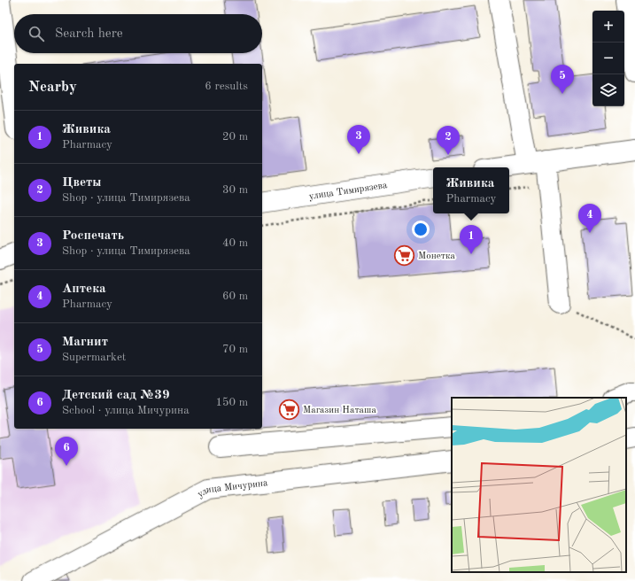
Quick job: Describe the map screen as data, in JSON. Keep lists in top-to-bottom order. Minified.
{"streets":{"street":["улица Тимирязева","улица Мичурина"]},"places":{"supermarket":["Монетка","Магазин Наташа"]},"page":{"map_buttons":["+","−"],"search":"Search here","heading":["Nearby","6 results"],"pins":["5","3","2","4","1","6"],"list":[{"mark":"1","name":"Живика","note":"Pharmacy","value":"20 m"},{"mark":"2","name":"Цветы","note":"Shop · улица Тимирязева","value":"30 m"},{"mark":"3","name":"Роспечать","note":"Shop · улица Тимирязева","value":"40 m"},{"mark":"4","name":"Аптека","note":"Pharmacy","value":"60 m"},{"mark":"5","name":"Магнит","note":"Supermarket","value":"70 m"},{"mark":"6","name":"Детский сад №39","note":"School · улица Мичурина","value":"150 m"}],"popup":["Живика","Pharmacy"]}}
